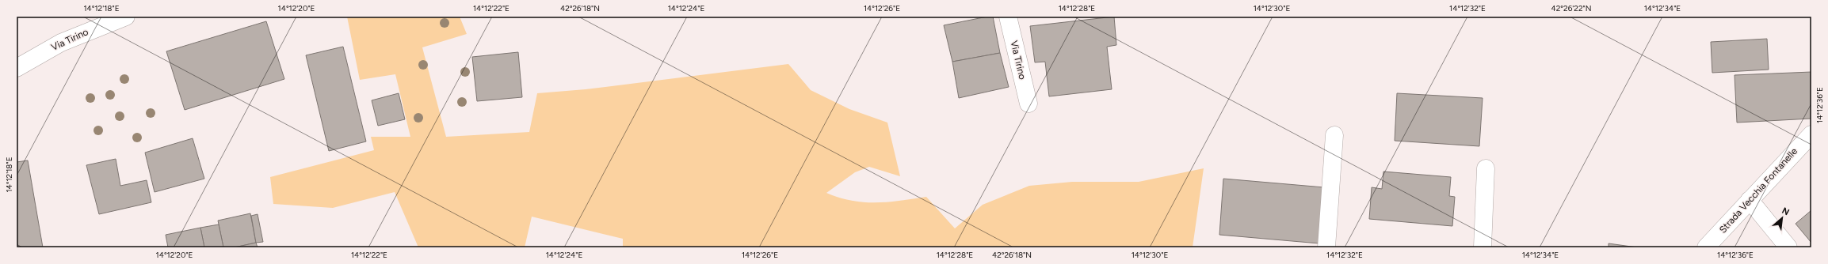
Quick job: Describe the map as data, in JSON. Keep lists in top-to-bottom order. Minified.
{"streets":{"street":["Via Tirino","Strada Vecchia Fontanelle"]},"north":"top right","coordinates":["14°12'18\"E","14°12'20\"E","14°12'22\"E","42°26'18\"N","14°12'24\"E","14°12'26\"E","14°12'28\"E","14°12'30\"E","14°12'32\"E","42°26'22\"N","14°12'34\"E","14°12'36\"E"]}
